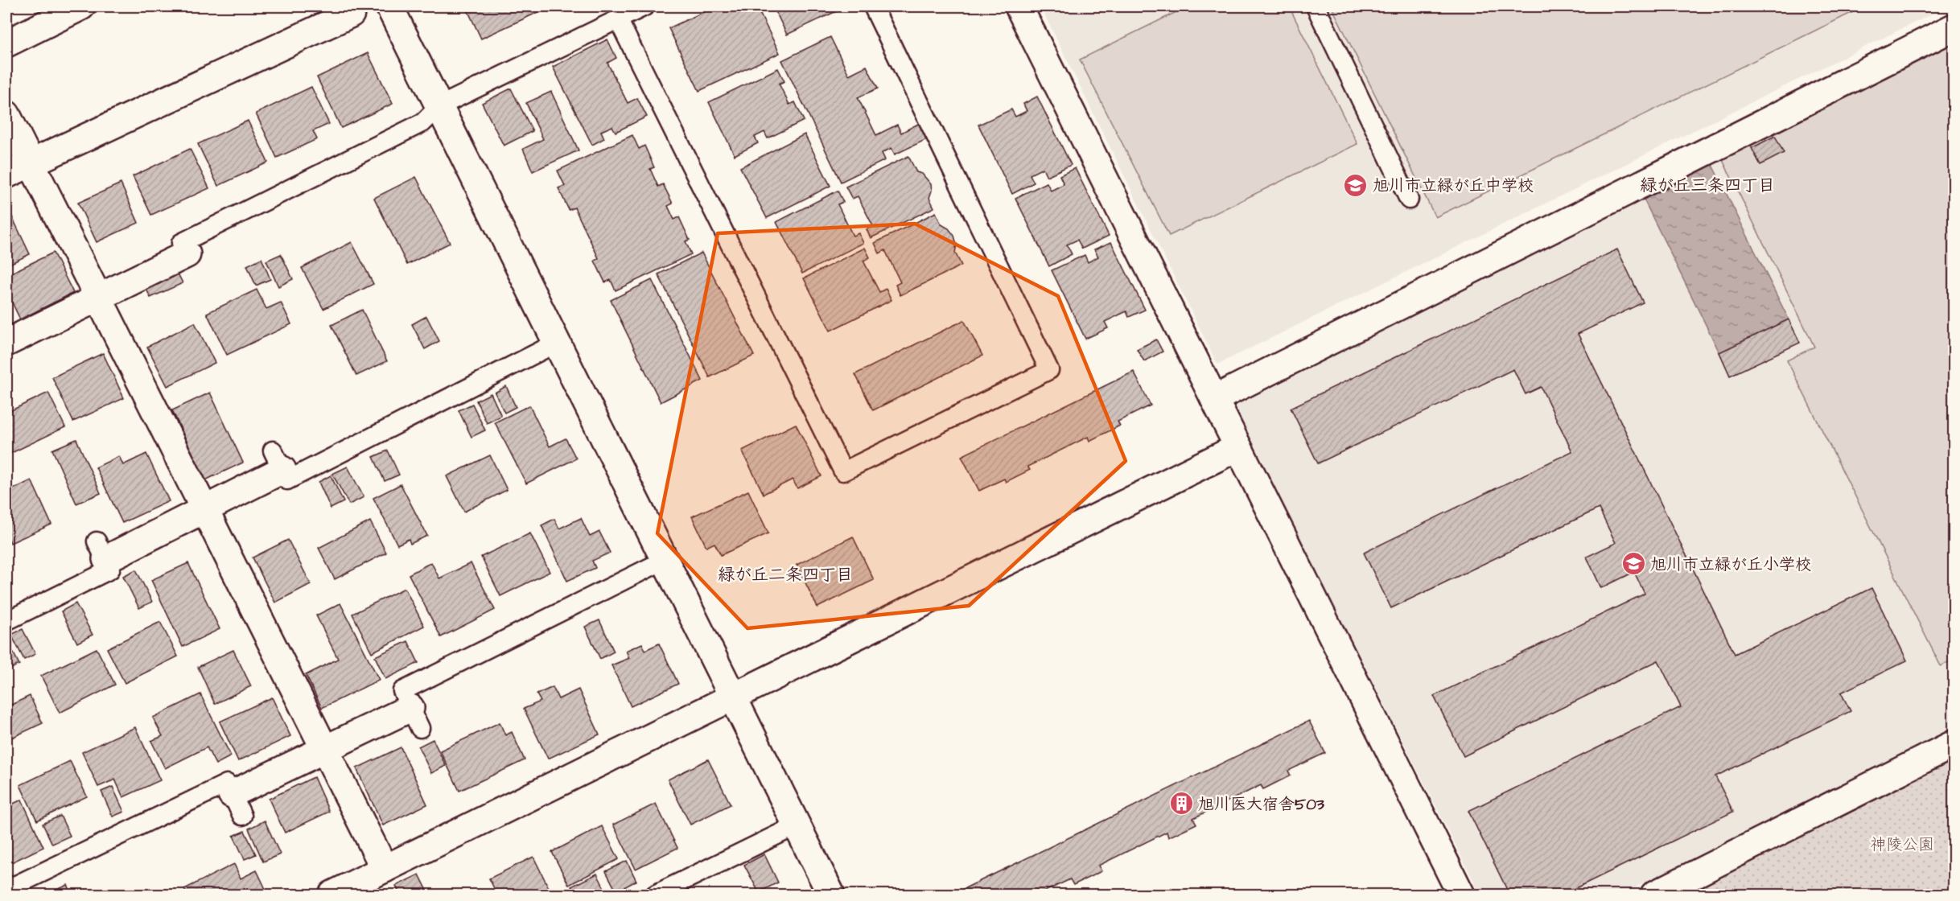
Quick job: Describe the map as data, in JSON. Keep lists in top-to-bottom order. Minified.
{"districts":["緑が丘三条四丁目","緑が丘二条四丁目"],"parks":["神陵公園"],"places":{"school or university":["旭川市立緑が丘中学校","旭川市立緑が丘小学校"],"building":["旭川医大宿舎503"]}}
